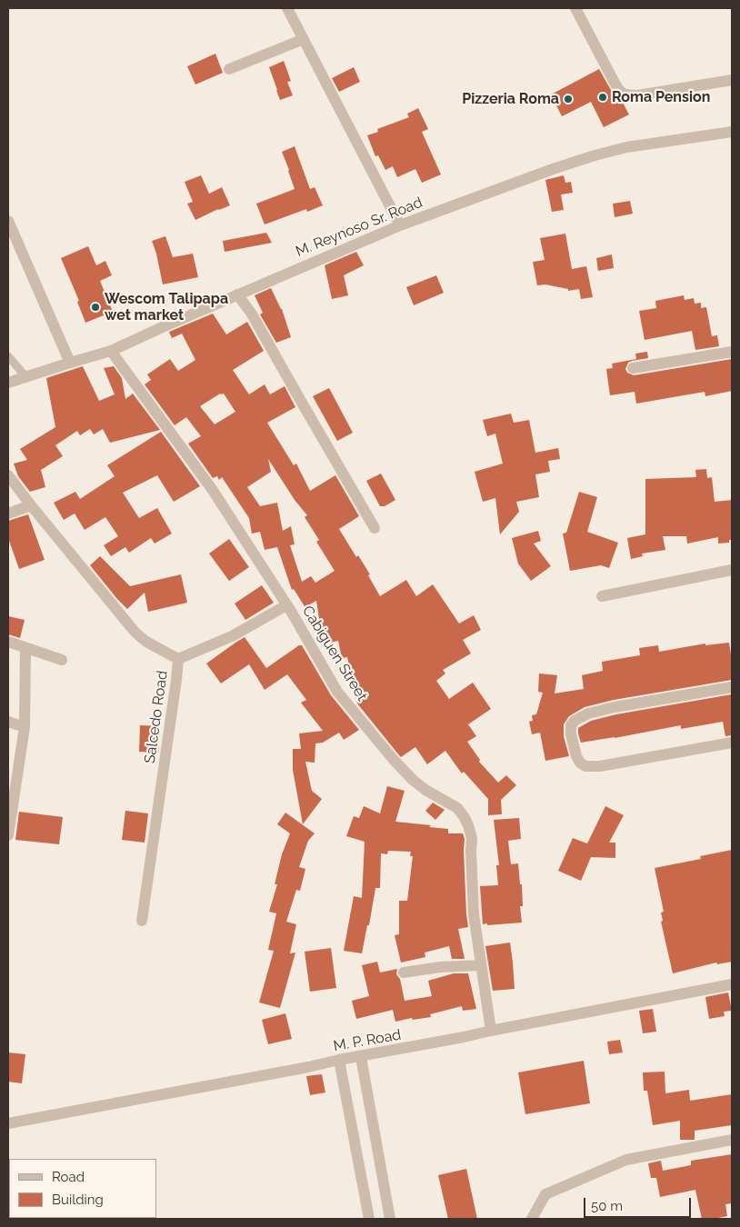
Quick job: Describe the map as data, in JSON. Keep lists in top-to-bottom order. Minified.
{"streets":{"street":["M. Reynoso Sr. Road","Cabiguen Street","Salcedo Road","M. P. Road"]},"crossings":[["M. Reynoso Sr. Road","Cabiguen Street"],["Cabiguen Street","M. P. Road"]],"places":["Roma Pension","Pizzeria Roma","Wescom Talipapa wet market"],"legend":["Road","Building"],"scale_bar":"50 m"}
